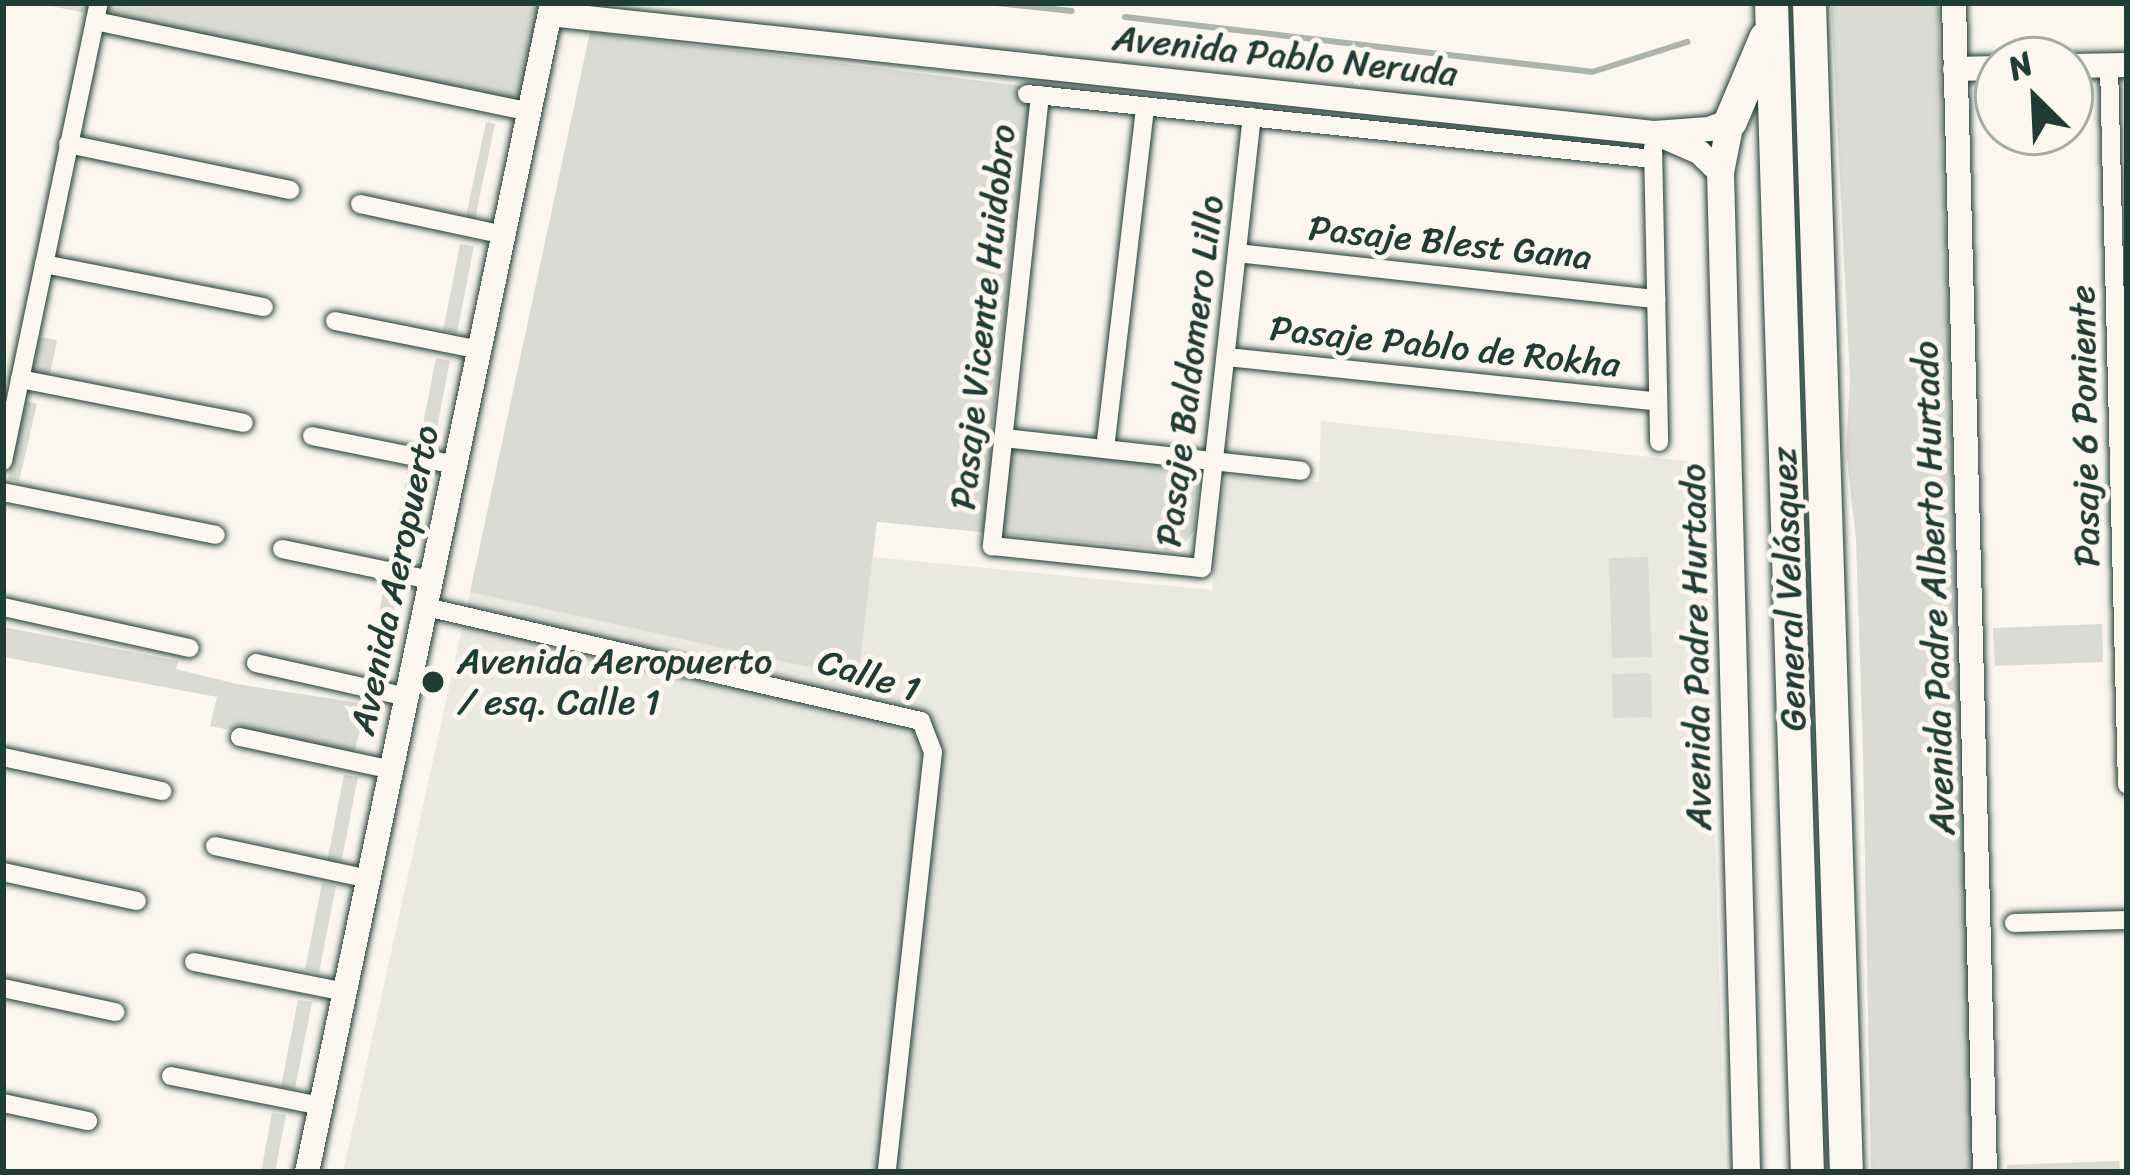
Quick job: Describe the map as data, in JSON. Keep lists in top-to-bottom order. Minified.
{"streets":{"highway":["General Velásquez"],"main road":["Avenida Padre Hurtado"],"street":["Avenida Pablo Neruda","Pasaje Blest Gana","Pasaje Vicente Huidobro","Pasaje Pablo de Rokha","Pasaje Baldomero Lillo","Pasaje 6 Poniente","Avenida Aeropuerto","Avenida Padre Alberto Hurtado","Calle 1"]},"crossings":[["Avenida Pablo Neruda","Pasaje Vicente Huidobro"],["Avenida Pablo Neruda","Pasaje Baldomero Lillo"],["Avenida Pablo Neruda","Avenida Aeropuerto"],["Avenida Pablo Neruda","Avenida Padre Hurtado"],["Pasaje Blest Gana","Pasaje Baldomero Lillo"],["Pasaje Vicente Huidobro","Pasaje Baldomero Lillo"],["Pasaje Pablo de Rokha","Pasaje Baldomero Lillo"],["Avenida Aeropuerto","Calle 1"]],"places":["Avenida Aeropuerto / esq. Calle 1"],"north":"top left"}
